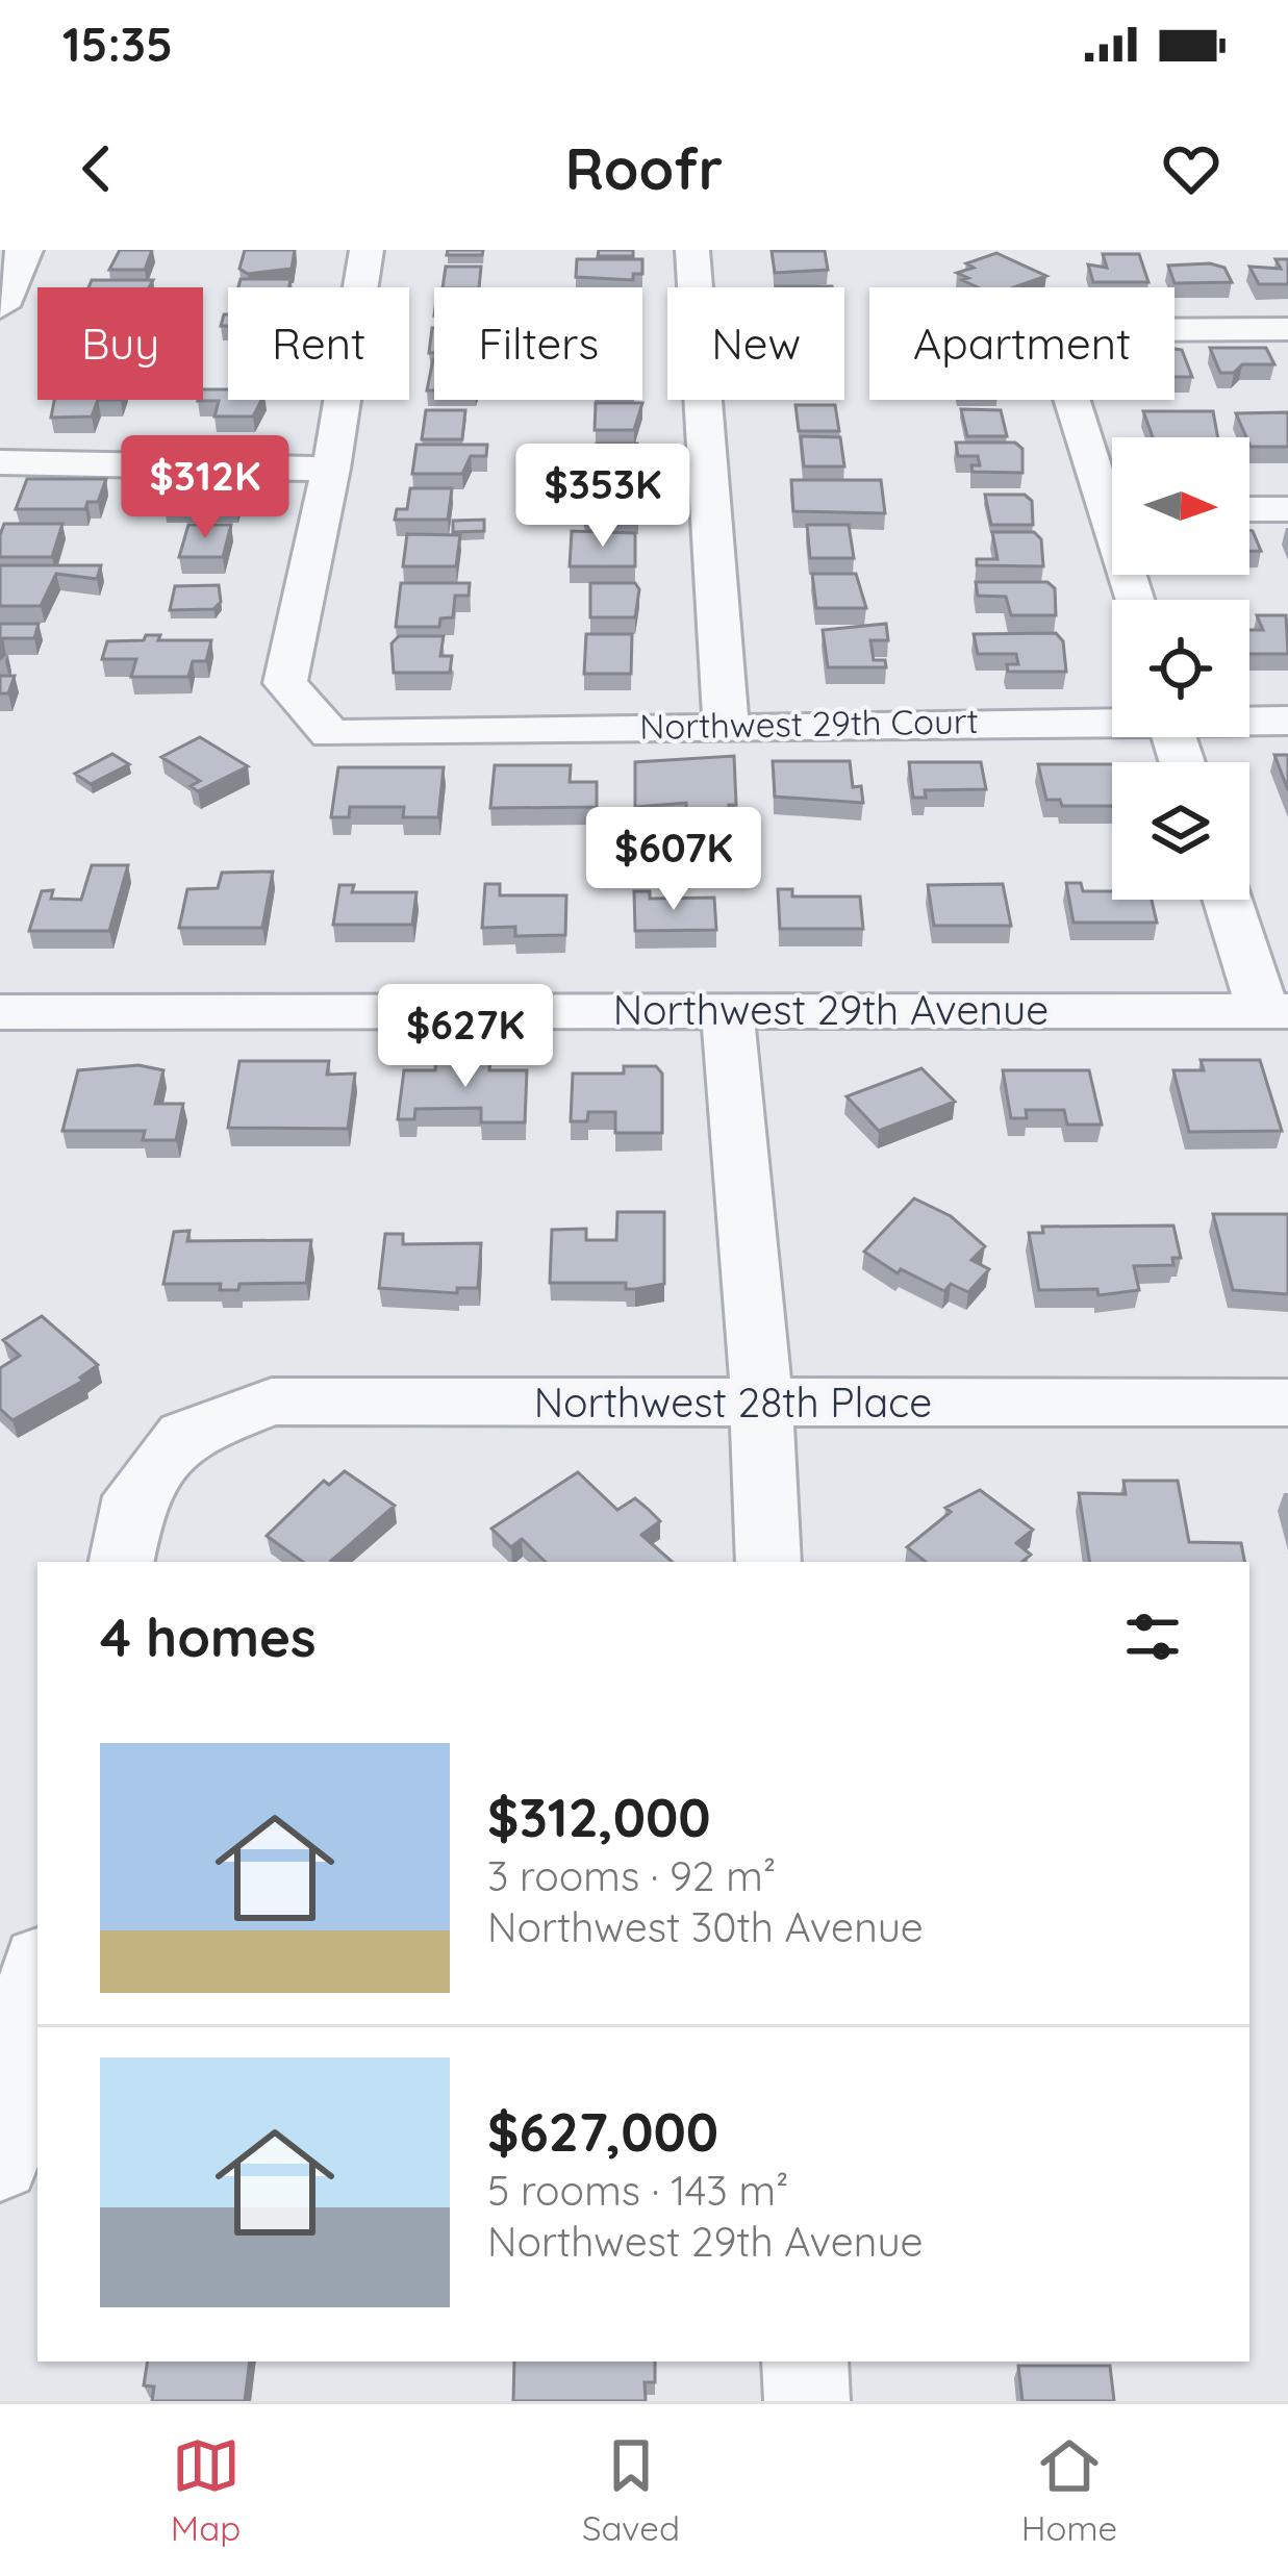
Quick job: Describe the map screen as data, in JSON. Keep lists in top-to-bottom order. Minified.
{"streets":{"street":["Northwest 29th Court","Northwest 29th Avenue","Northwest 28th Place"]},"north":"right","page":{"status":"15:35","header":"Roofr","chip":["Buy","Rent","Filters","New","Apartment"],"price":["$312K","$353K","$607K","$627K"],"heading":"4 homes","list":[{"name":"$312,000","note":"3 rooms · 92 m² · Northwest 30th Avenue"},{"name":"$627,000","note":"5 rooms · 143 m² · Northwest 29th Avenue"}],"tabs":["Map","Saved","Home"]}}
